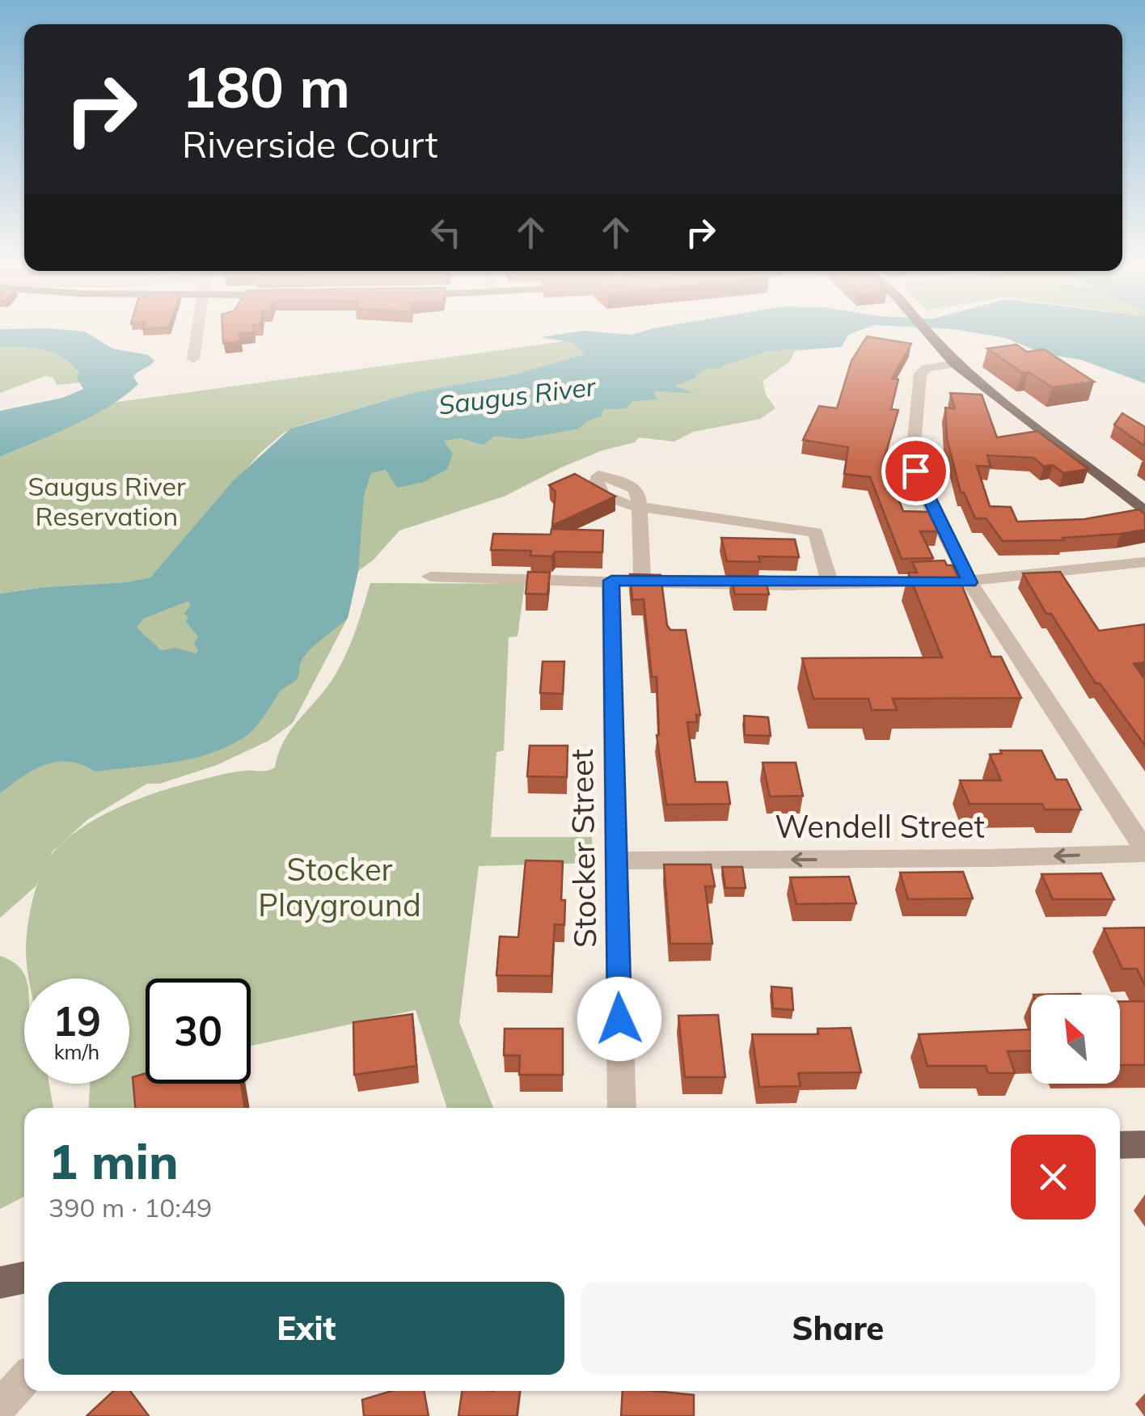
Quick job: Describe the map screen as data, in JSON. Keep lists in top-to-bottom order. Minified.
{"streets":{"street":["Wendell Street","Stocker Street"]},"crossings":[["Wendell Street","Stocker Street"]],"one_way":["Wendell Street"],"water":["Saugus River"],"parks":["Saugus River Reservation","Stocker Playground"],"north":"top left","page":{"turn":["180 m","Riverside Court"],"speed":"19 km/h","limit":"30","heading":["1 min","390 m · 10:49"],"buttons":["Exit","Share"]}}
